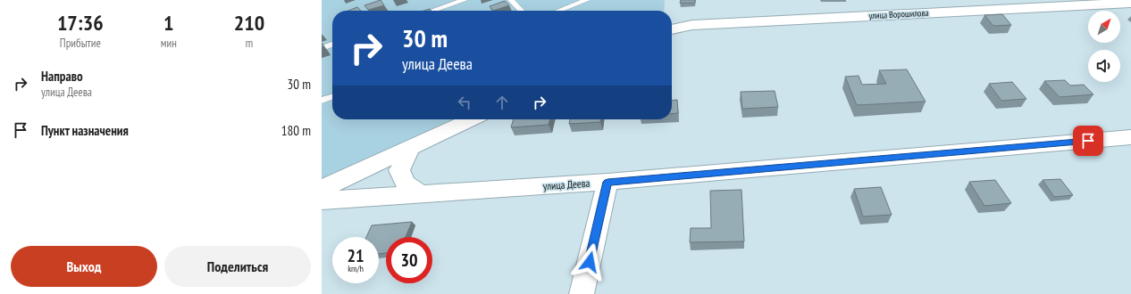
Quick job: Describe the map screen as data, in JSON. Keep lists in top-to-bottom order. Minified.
{"streets":{"street":["улица Ворошилова","улица Деева"]},"north":"top right","page":{"eta":["17:36","Прибытие","1","мин","210","m"],"turn":["30 m","улица Деева"],"list":[{"name":"Направо","note":"улица Деева","value":"30 m"},{"name":"Пункт назначения","value":"180 m"}],"speed":"21 km/h","limit":"30","buttons":["Выход","Поделиться"]}}
